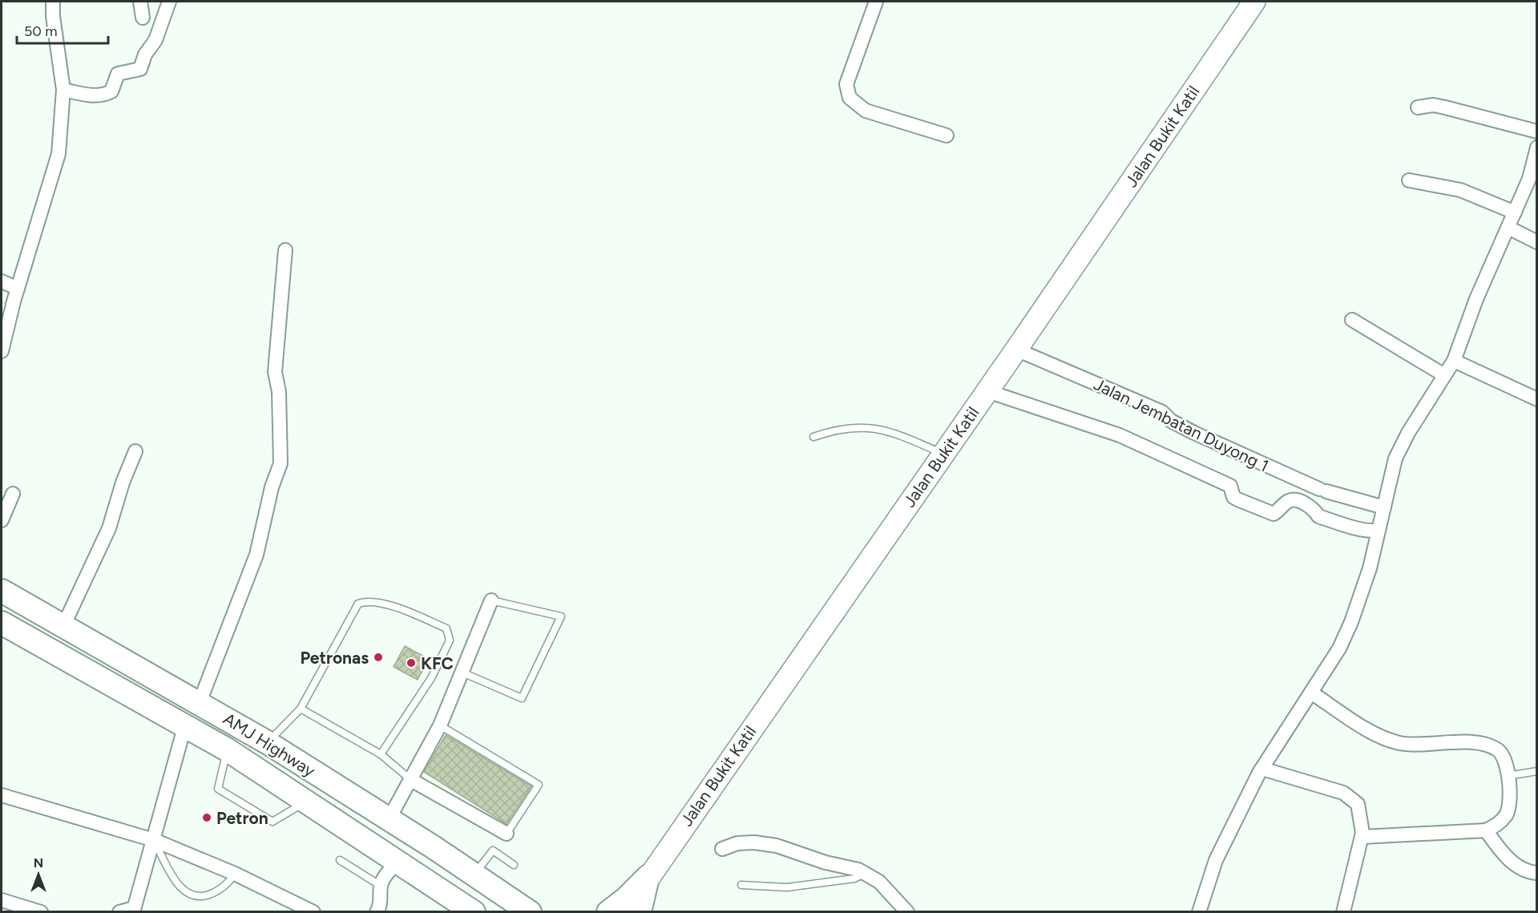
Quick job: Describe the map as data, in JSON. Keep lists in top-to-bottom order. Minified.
{"streets":{"highway":["AMJ Highway"],"main road":["Jalan Bukit Katil"],"street":["Jalan Jembatan Duyong 1"]},"crossings":[["Jalan Bukit Katil","Jalan Jembatan Duyong 1"]],"places":["Petronas","KFC","Petron"],"scale_bar":"50 m","north":"top"}
